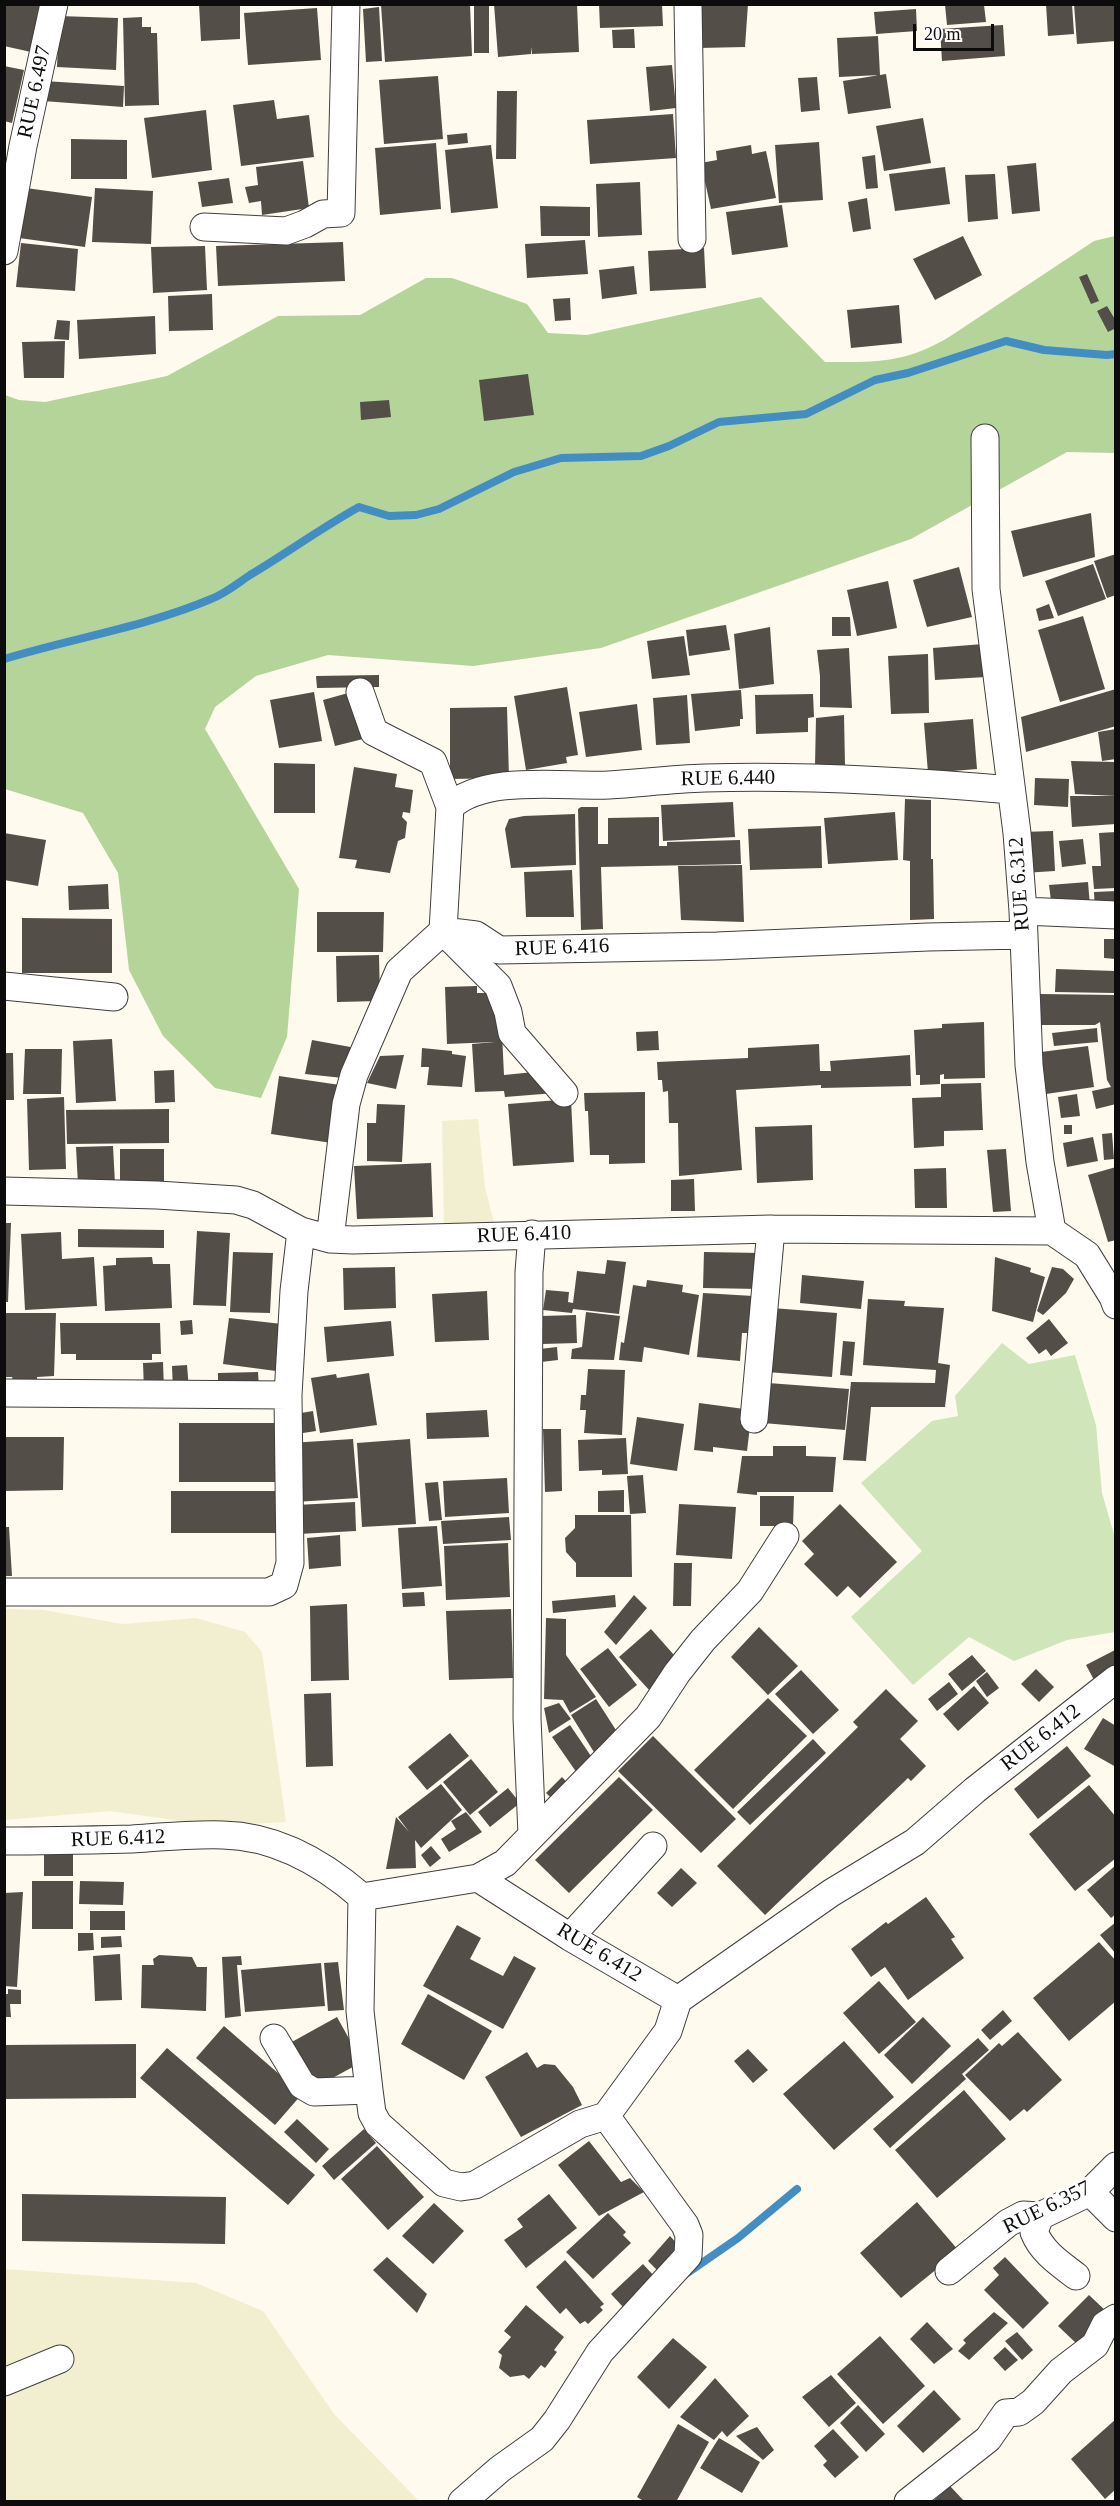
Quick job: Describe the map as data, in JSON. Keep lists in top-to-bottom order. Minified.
{"streets":{"street":["RUE 6.497","RUE 6.440","RUE 6.312","RUE 6.416","RUE 6.410","RUE 6.412","RUE 6.357"]},"crossings":[["RUE 6.440","RUE 6.312"],["RUE 6.312","RUE 6.416"],["RUE 6.312","RUE 6.410"]],"scale_bar":"20 m"}
